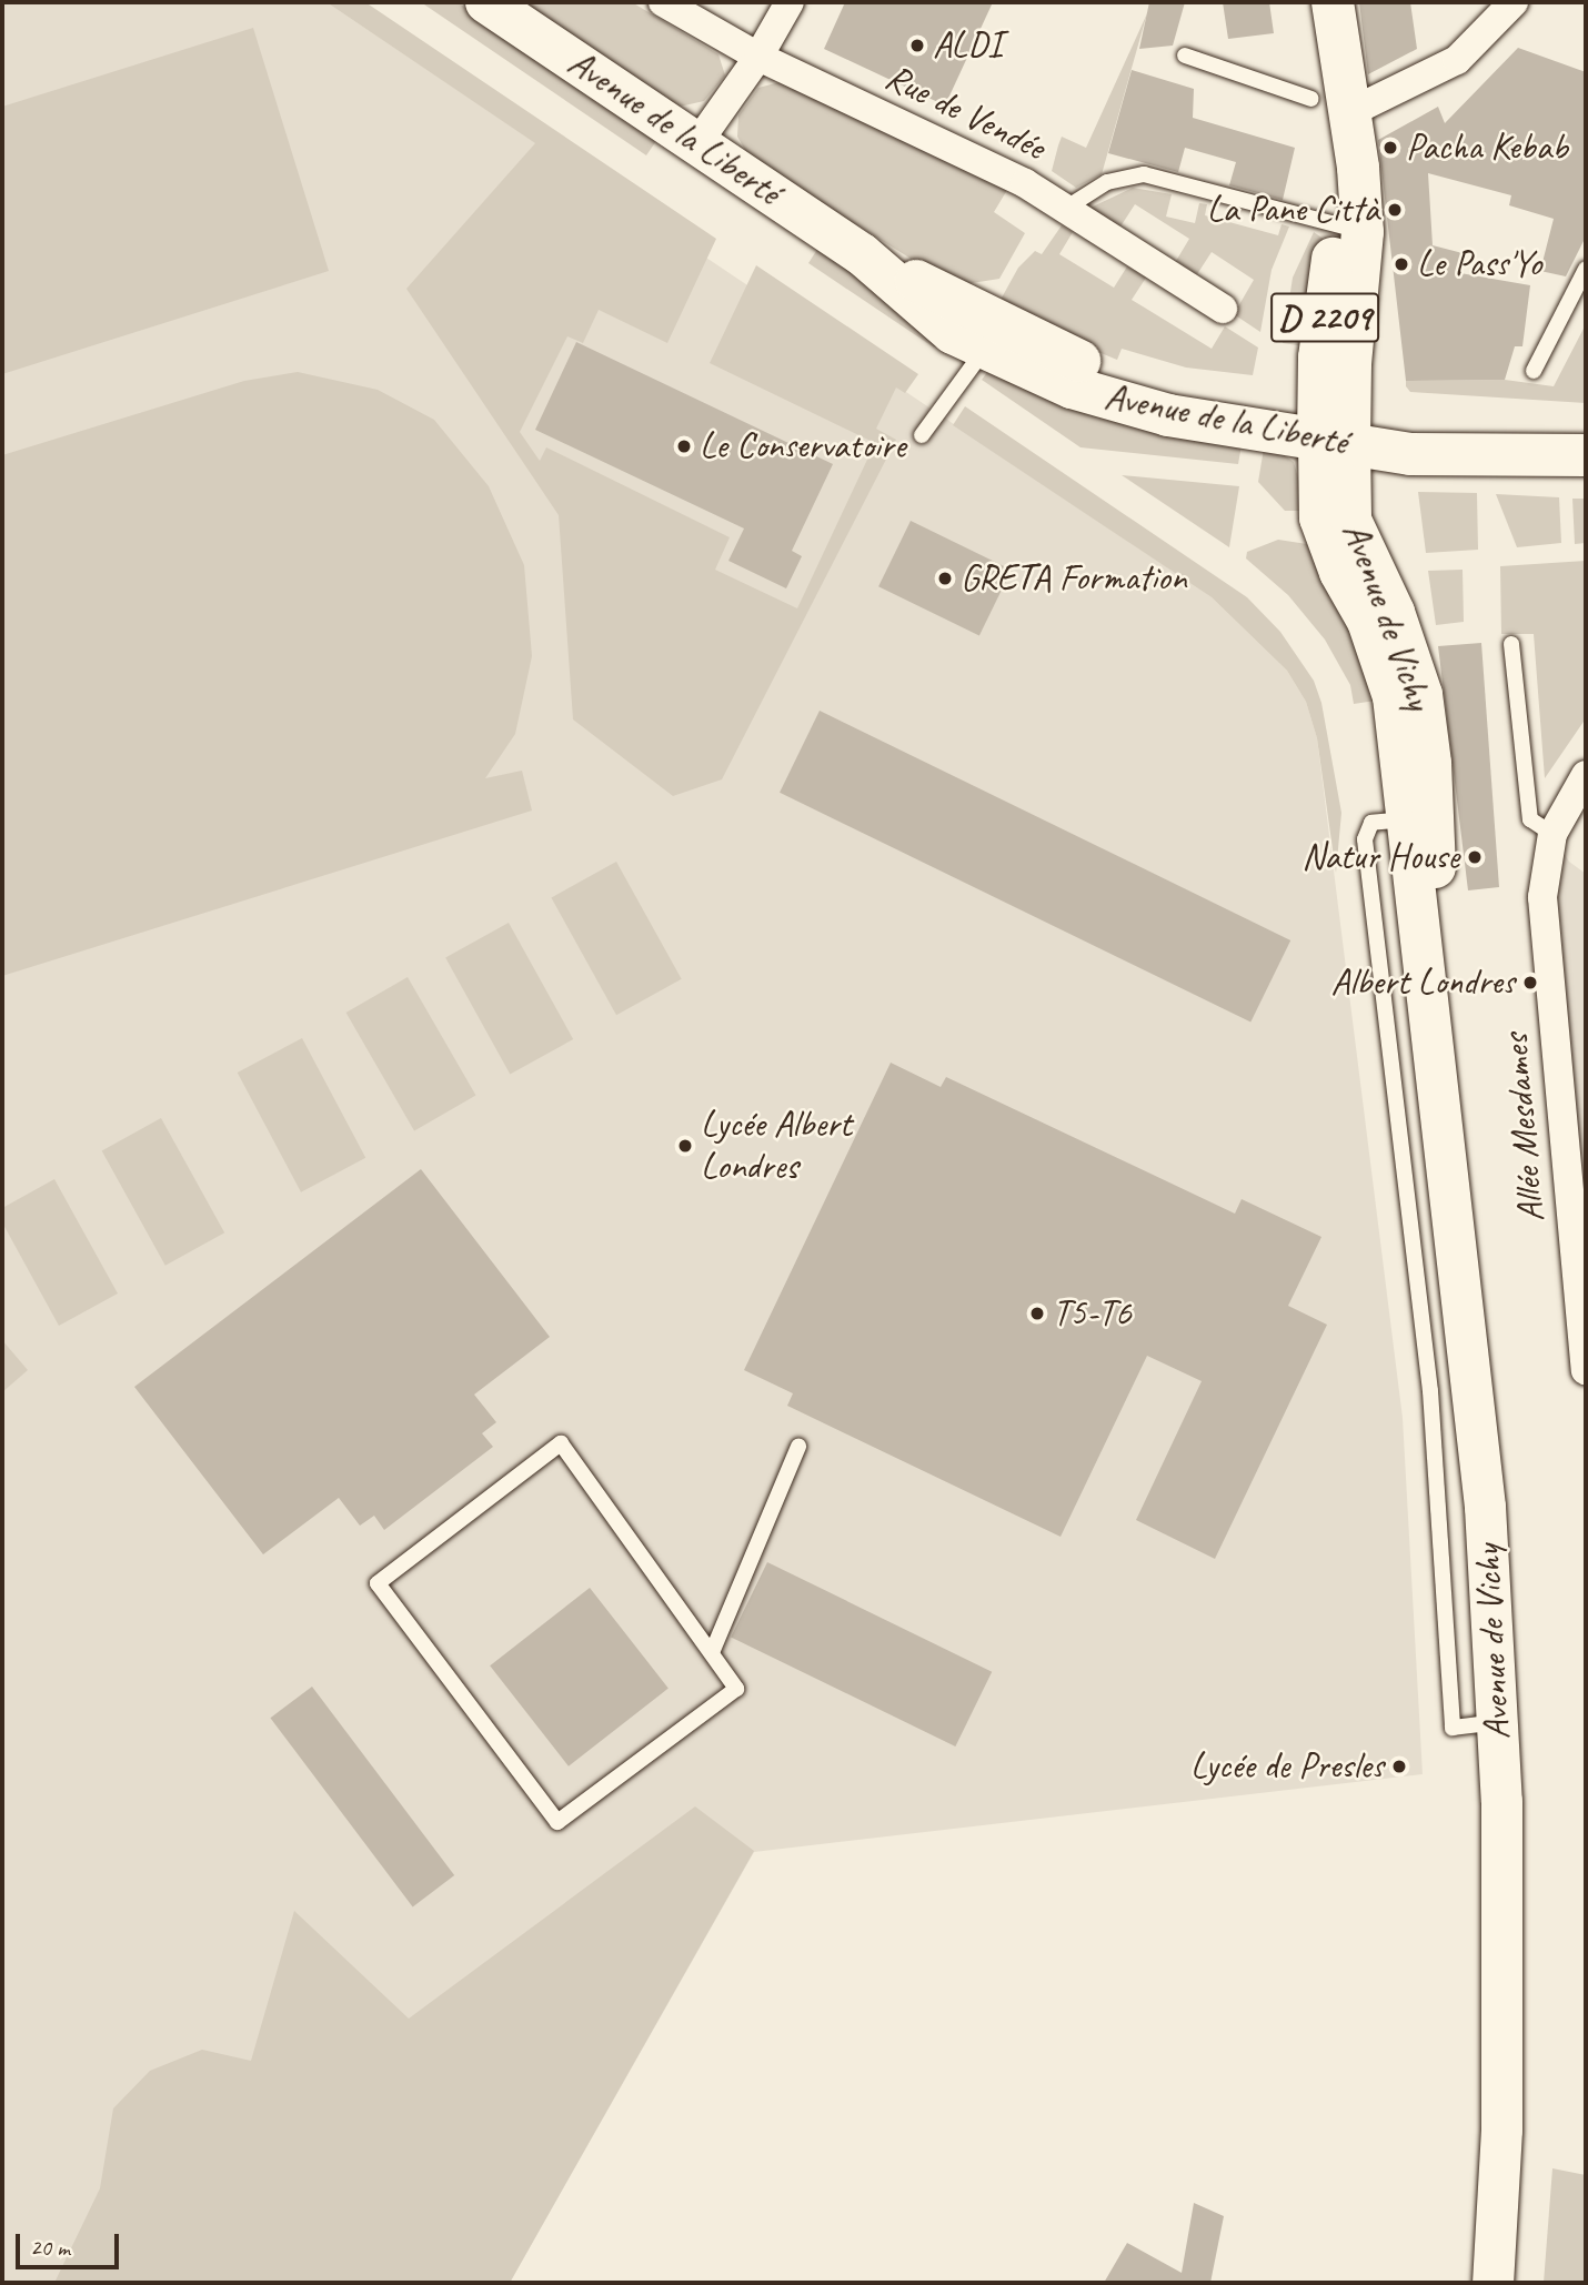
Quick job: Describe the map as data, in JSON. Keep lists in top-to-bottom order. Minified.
{"streets":{"main road":["Avenue de la Liberté","D 2209","Avenue de Vichy"],"street":["Rue de Vendée","Allée Mesdames"]},"crossings":[["Avenue de la Liberté","Avenue de Vichy"],["D 2209","Avenue de Vichy"]],"places":["ALDI","Pacha Kebab","La Pane Città","Le Pass'Yo","Le Conservatoire","GRETA Formation","Natur House","Albert Londres","Lycée Albert Londres","T5-T6","Lycée de Presles"],"scale_bar":"20 m"}
